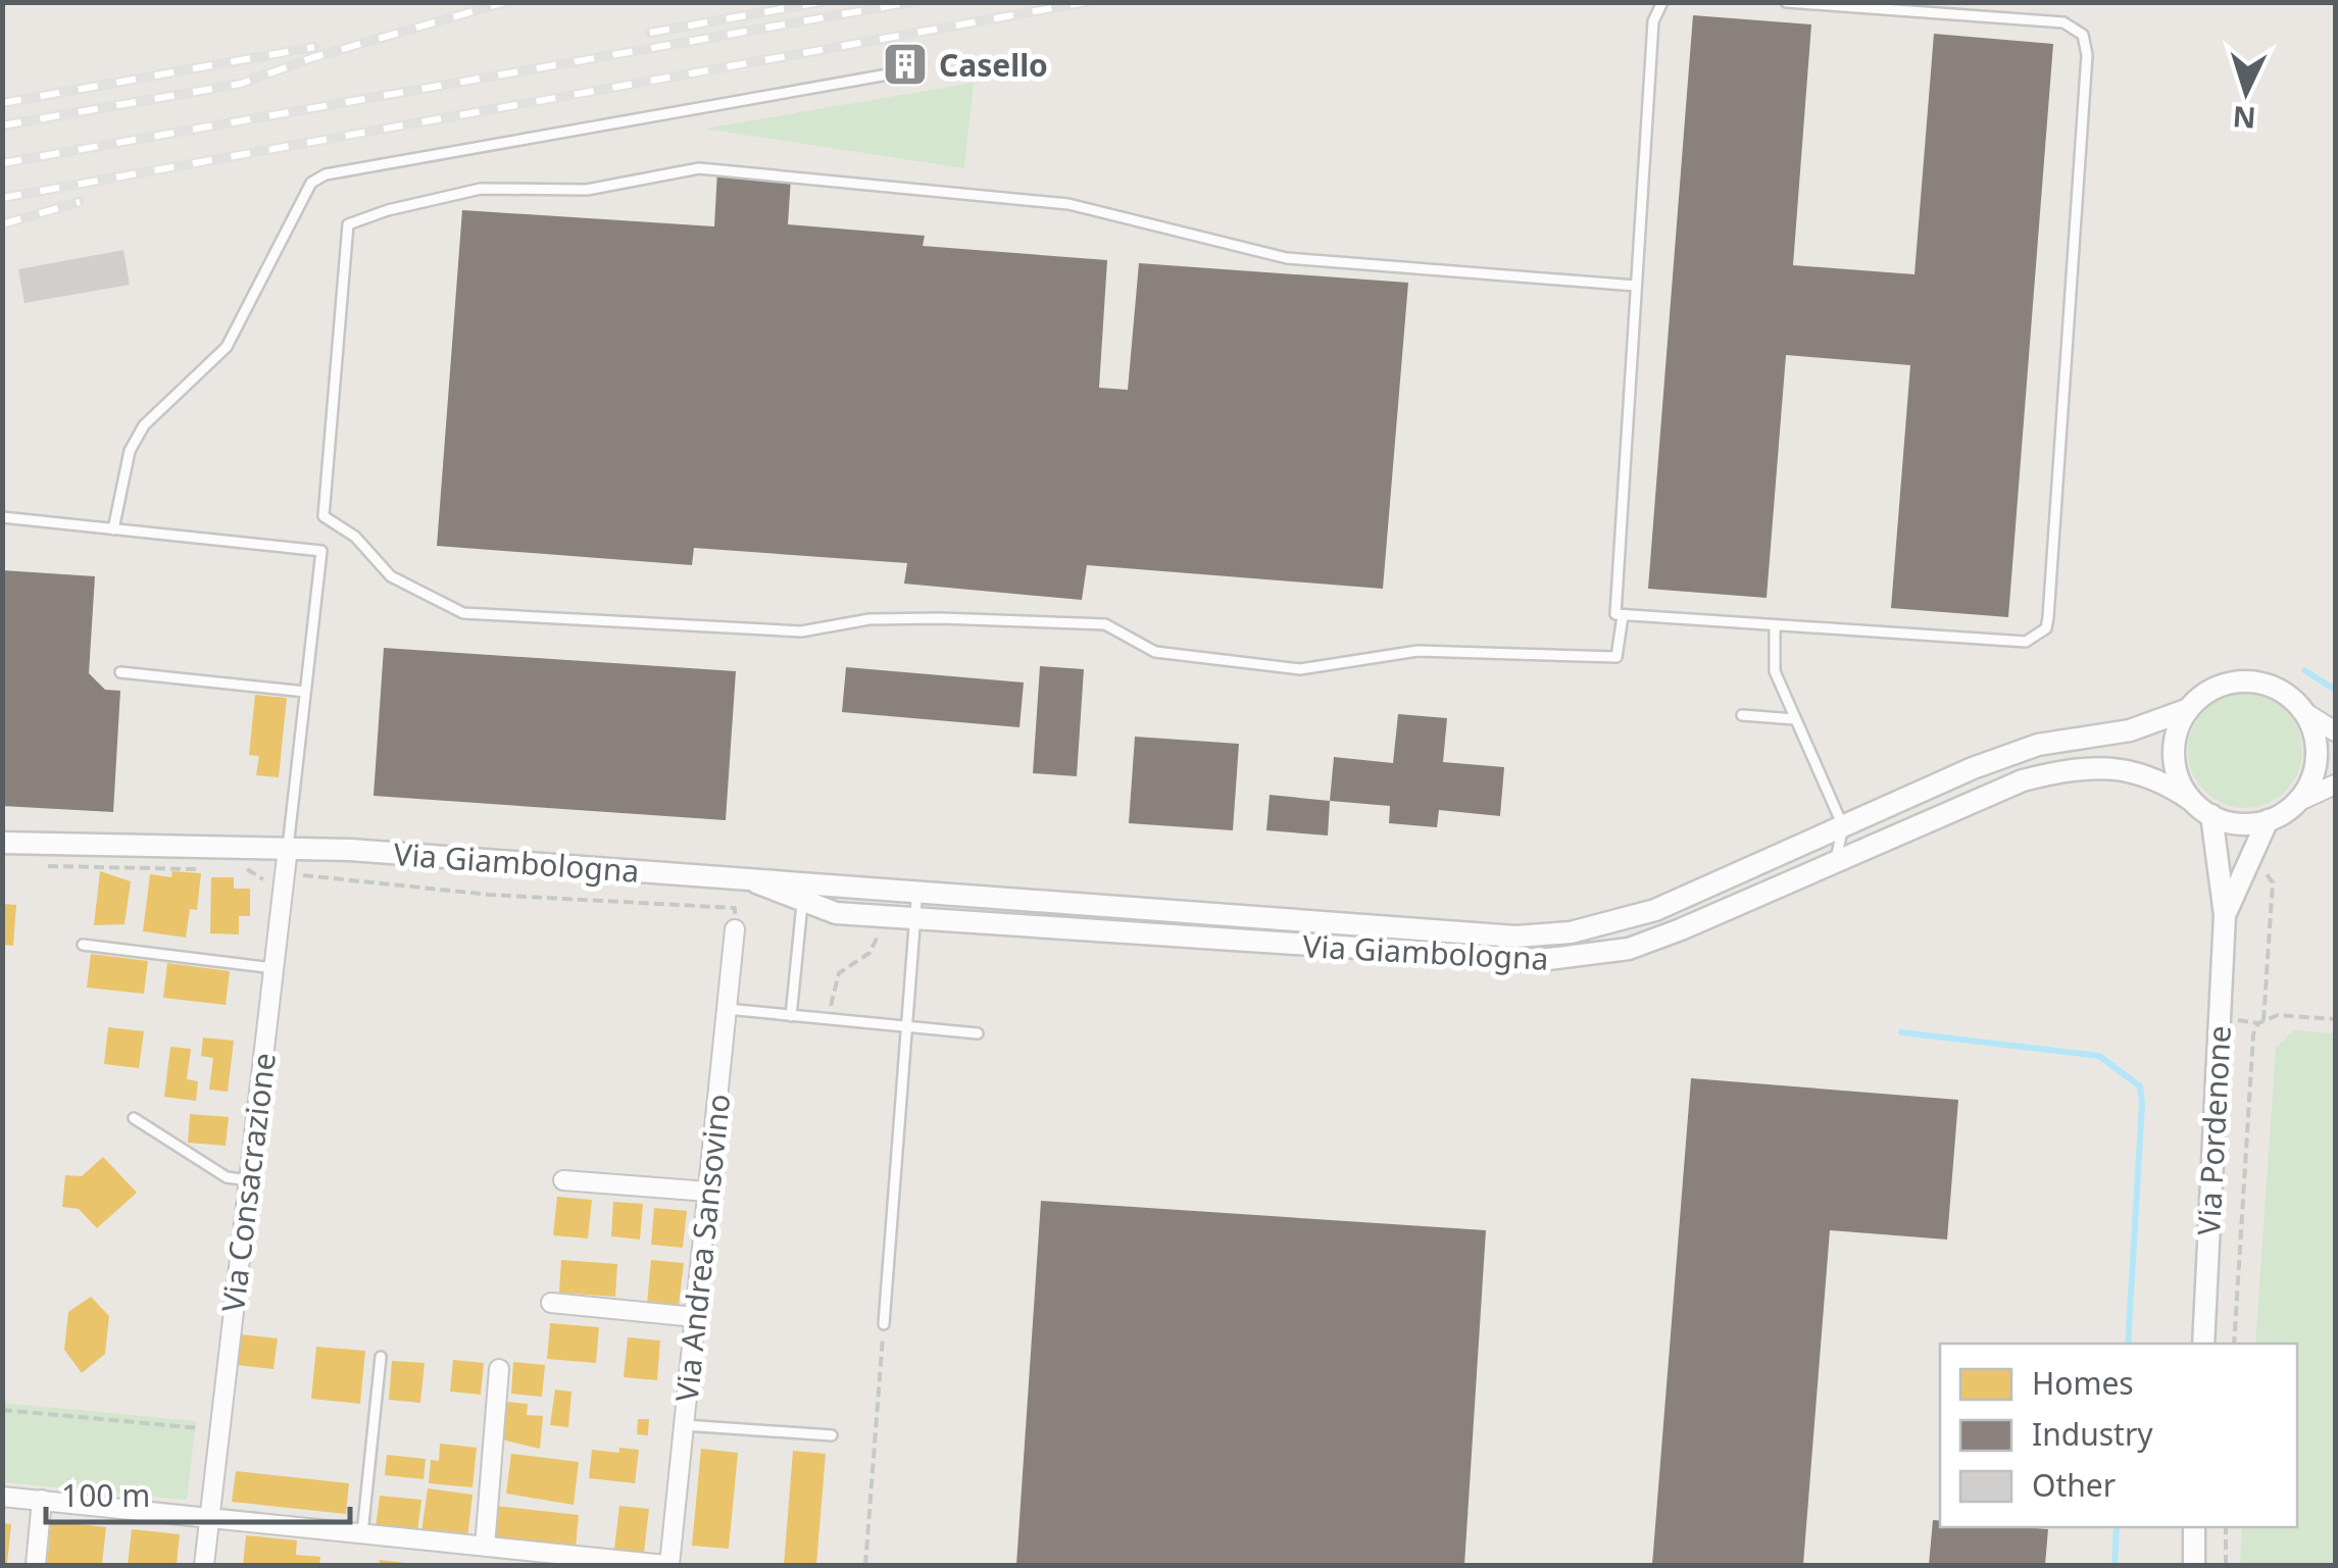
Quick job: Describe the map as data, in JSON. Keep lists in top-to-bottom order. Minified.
{"streets":{"street":["Via Giambologna","Via Pordenone","Via Consacrazione","Via Andrea Sansovino"]},"crossings":[["Via Giambologna","Via Pordenone"],["Via Giambologna","Via Consacrazione"]],"places":{"building":["Casello"]},"legend":["Homes","Industry","Other"],"scale_bar":"100 m","north":"bottom"}
